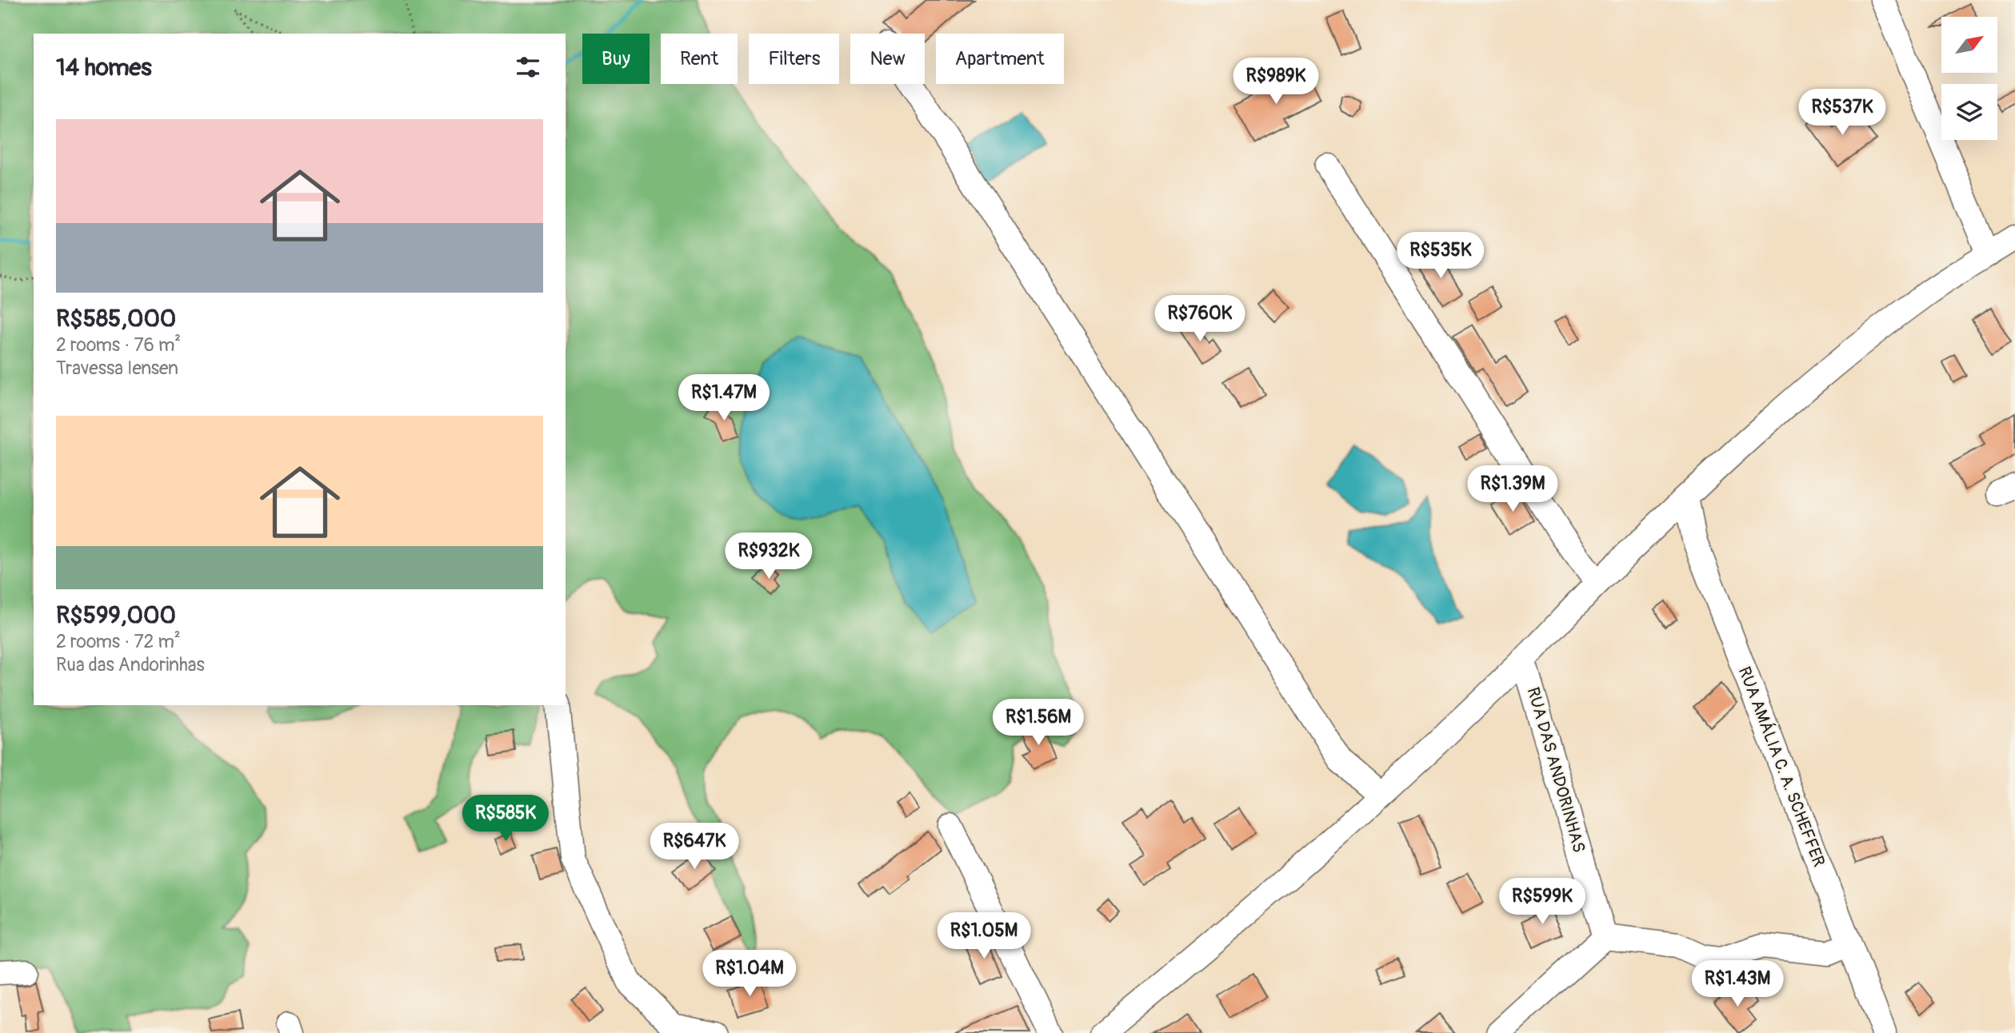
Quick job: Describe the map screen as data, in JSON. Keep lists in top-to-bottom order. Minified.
{"streets":{"street":["RUA AMÁLIA C. A. SCHEFFER","RUA DAS ANDORINHAS"]},"north":"top right","page":{"chip":["Buy","Rent","Filters","New","Apartment"],"heading":"14 homes","price":["R$989K","R$537K","R$535K","R$760K","R$1.47M","R$1.39M","R$932K","R$1.56M","R$585K","R$647K","R$599K","R$1.05M","R$1.04M","R$1.43M"],"list":[{"name":"R$585,000","note":"2 rooms · 76 m² · Travessa Iensen"},{"name":"R$599,000","note":"2 rooms · 72 m² · Rua das Andorinhas"}]}}
